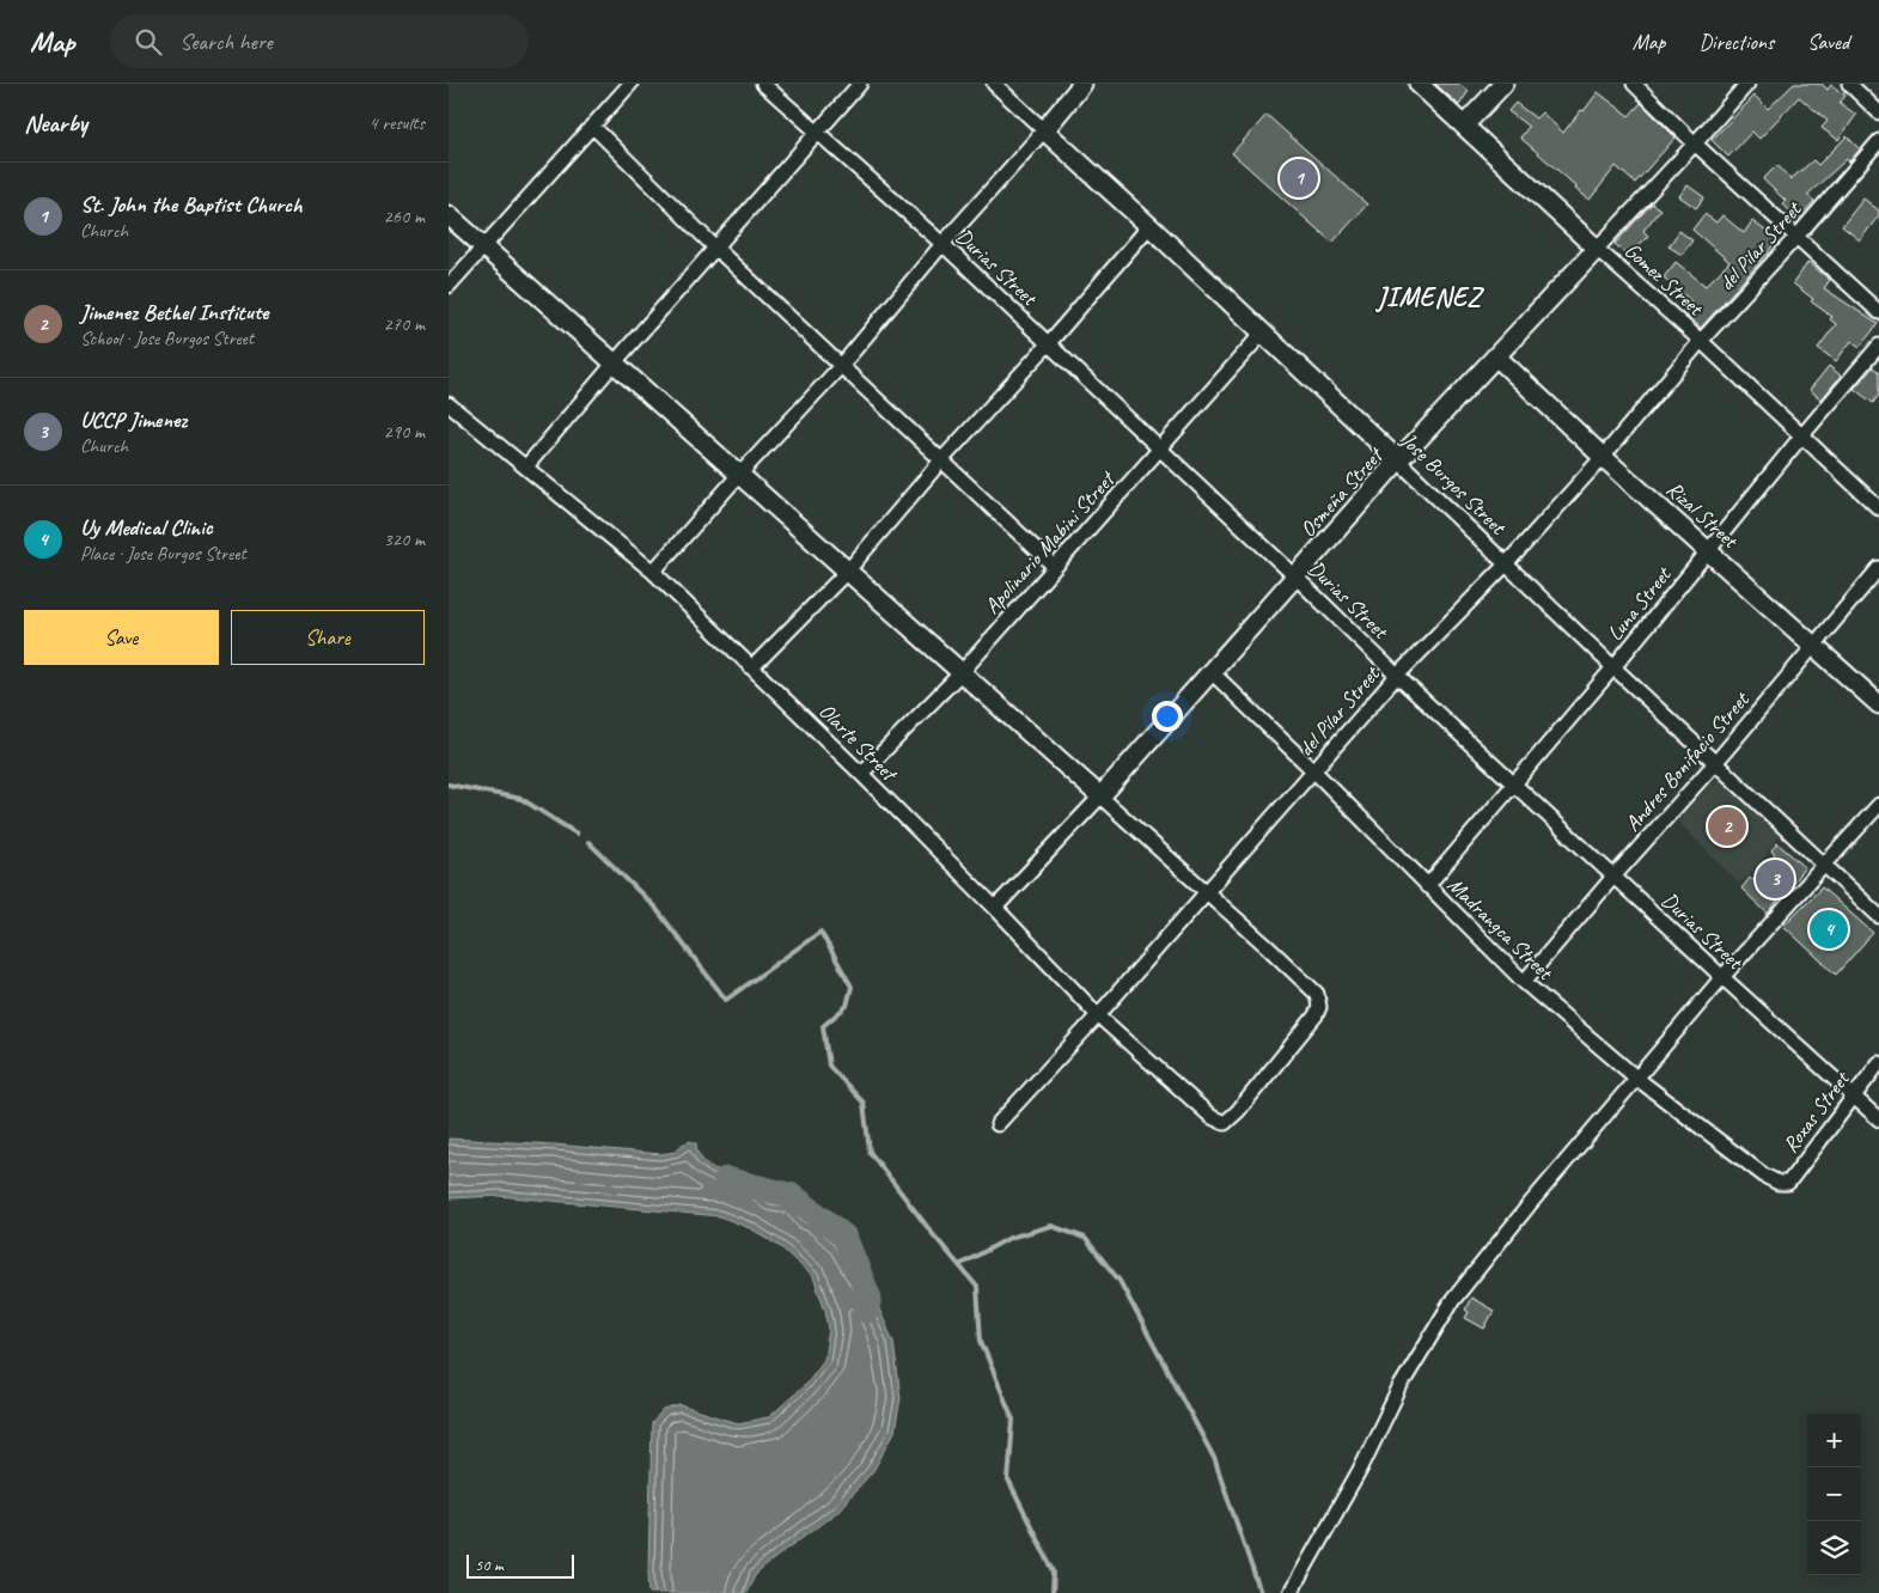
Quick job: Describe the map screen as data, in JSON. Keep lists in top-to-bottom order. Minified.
{"streets":{"street":["del Pilar Street","Durias Street","Gomez Street","Jose Burgos Street","Osmeña Street","Rizal Street","Apolinario Mabini Street","Luna Street","Olarte Street","Andres Bonifacio Street","Madrangca Street","Roxas Street"]},"crossings":[["del Pilar Street","Durias Street"],["del Pilar Street","Gomez Street"],["del Pilar Street","Jose Burgos Street"],["del Pilar Street","Rizal Street"],["del Pilar Street","Olarte Street"],["del Pilar Street","Madrangca Street"],["Durias Street","Osmeña Street"],["Durias Street","Apolinario Mabini Street"],["Durias Street","Luna Street"],["Durias Street","Andres Bonifacio Street"],["Durias Street","Roxas Street"],["Gomez Street","Osmeña Street"],["Gomez Street","Luna Street"],["Jose Burgos Street","Osmeña Street"],["Jose Burgos Street","Apolinario Mabini Street"],["Jose Burgos Street","Luna Street"],["Jose Burgos Street","Andres Bonifacio Street"],["Osmeña Street","Rizal Street"],["Osmeña Street","Olarte Street"],["Osmeña Street","Madrangca Street"],["Rizal Street","Luna Street"],["Rizal Street","Andres Bonifacio Street"],["Apolinario Mabini Street","Olarte Street"],["Luna Street","Madrangca Street"],["Andres Bonifacio Street","Madrangca Street"],["Madrangca Street","Roxas Street"]],"districts":["JIMENEZ"],"scale_bar":"50 m","page":{"header":"Map","search":"Search here","nav":["Map","Directions","Saved"],"heading":["Nearby","4 results"],"pins":["1","2","3","4"],"list":[{"mark":"1","name":"St. John the Baptist Church","note":"Church","value":"260 m"},{"mark":"2","name":"Jimenez Bethel Institute","note":"School · Jose Burgos Street","value":"270 m"},{"mark":"3","name":"UCCP Jimenez","note":"Church","value":"290 m"},{"mark":"4","name":"Uy Medical Clinic","note":"Place · Jose Burgos Street","value":"320 m"}],"buttons":["Save","Share"],"map_buttons":["+","−"],"scale":"50 m"}}
